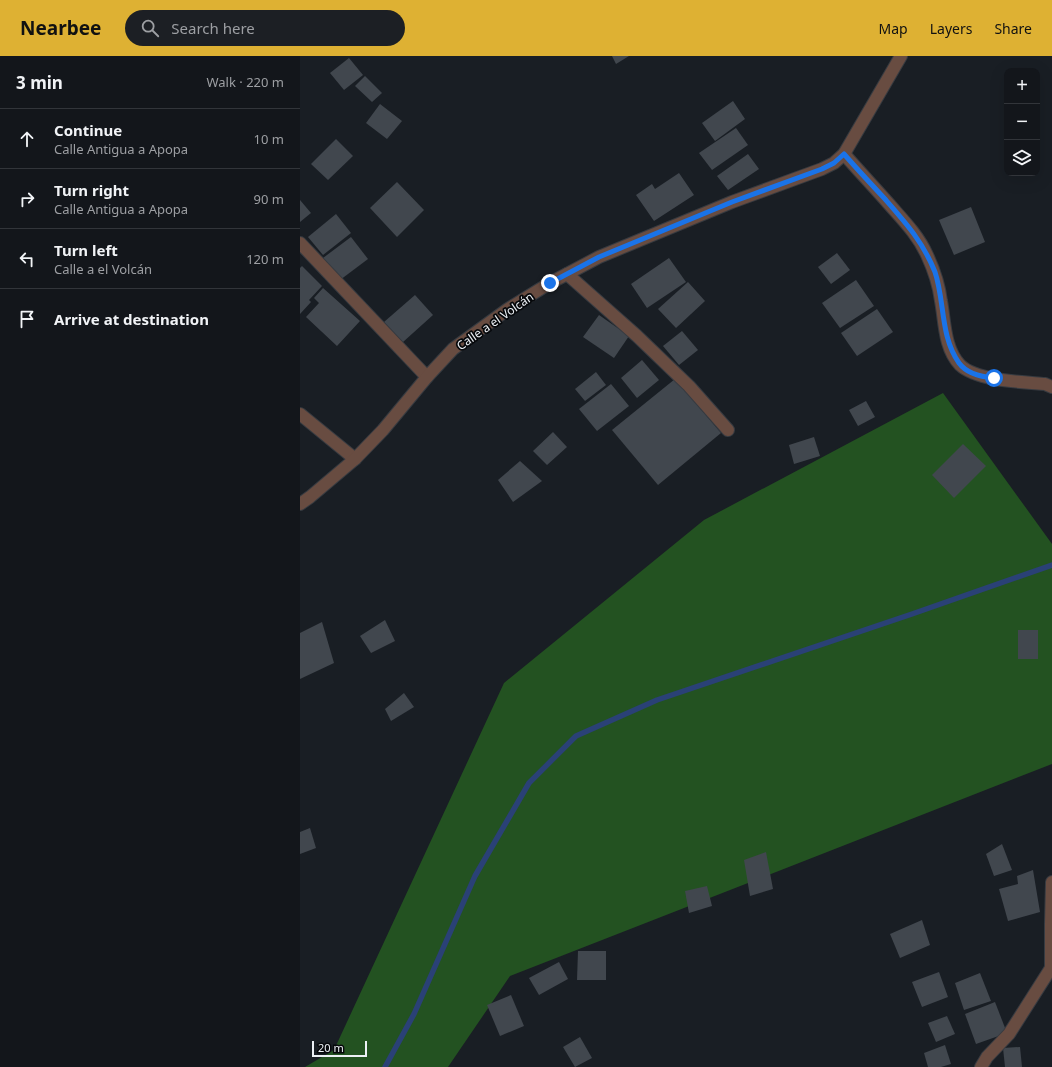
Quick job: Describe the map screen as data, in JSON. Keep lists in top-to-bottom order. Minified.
{"streets":{"street":["Calle a el Volcán"]},"scale_bar":"20 m","page":{"header":"Nearbee","search":"Search here","nav":["Map","Layers","Share"],"heading":["3 min","Walk · 220 m"],"map_buttons":["+","−"],"list":[["Continue","Calle Antigua a Apopa","10 m"],["Turn right","Calle Antigua a Apopa","90 m"],["Turn left","Calle a el Volcán","120 m"],"Arrive at destination"],"scale":"20 m"}}
